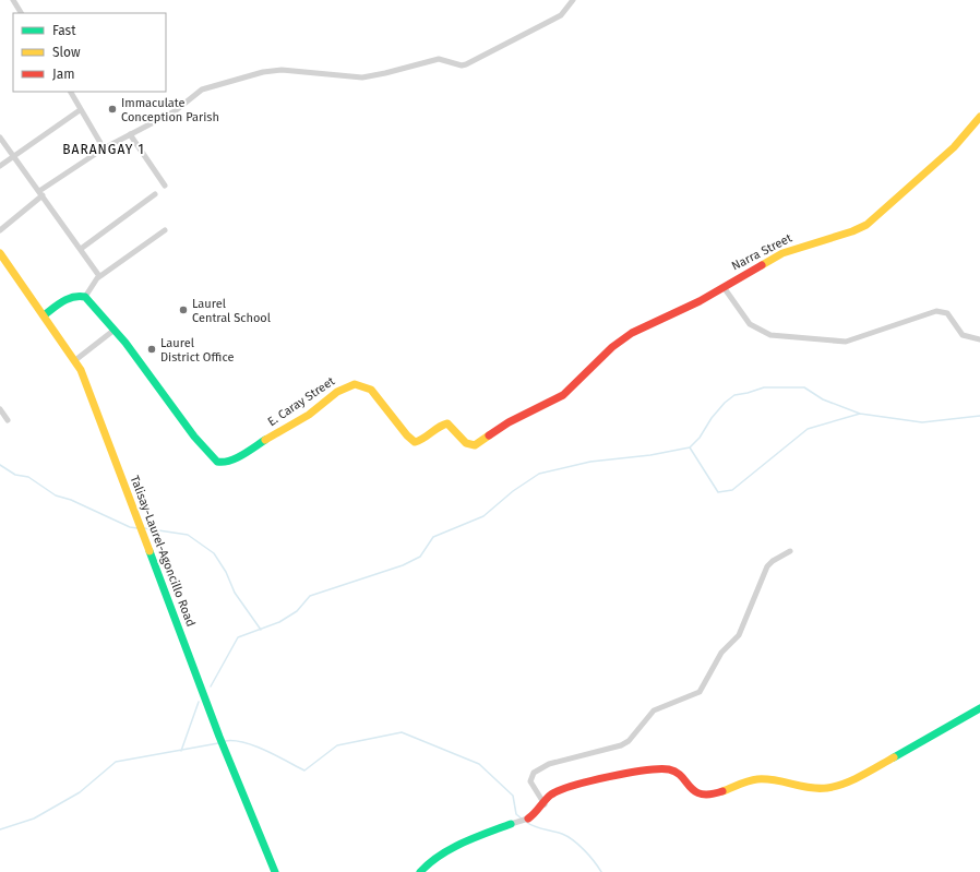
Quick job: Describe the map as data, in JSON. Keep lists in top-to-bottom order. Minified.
{"streets":{"street":["Narra Street","E. Caray Street","Talisay-Laurel-Agoncillo Road"]},"crossings":[["Narra Street","E. Caray Street"]],"districts":["BARANGAY 1"],"places":["Immaculate Conception Parish","Laurel Central School","Laurel District Office"],"legend":["Fast","Slow","Jam"]}
